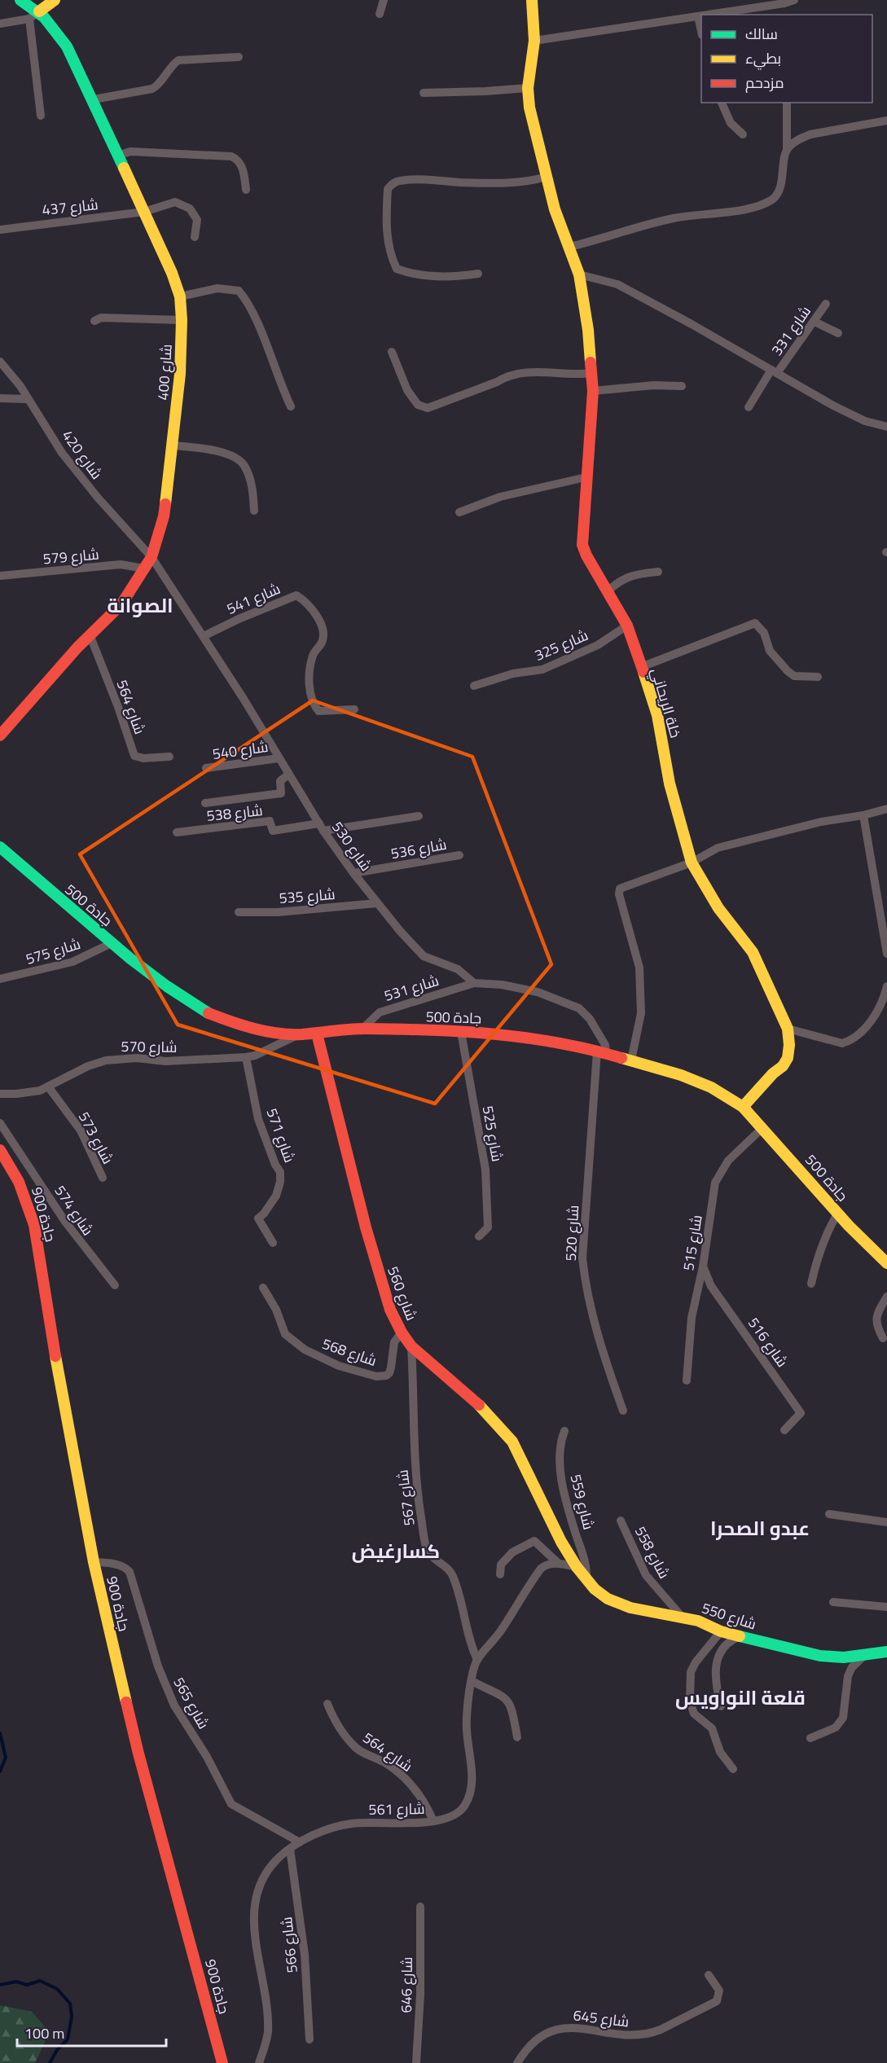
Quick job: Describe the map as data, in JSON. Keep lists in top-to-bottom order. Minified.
{"streets":{"main road":["شارع 400","خلة الريحاني","جادة 500","جادة 900","شارع 560","شارع 550"],"street":["شارع 437","شارع 331","شارع 420","شارع 579","شارع 541","شارع 325","شارع 564","شارع 540","شارع 538","شارع 530","شارع 536","شارع 535","شارع 575","شارع 531","شارع 570","شارع 525","شارع 571","شارع 573","شارع 574","شارع 520","شارع 515","شارع 516","شارع 568","شارع 567","شارع 559","شارع 558","شارع 565","شارع 561","شارع 566","شارع 646","شارع 645"]},"crossings":[["شارع 437","شارع 400"],["شارع 400","شارع 420"],["شارع 400","شارع 579"],["شارع 400","شارع 564"],["شارع 400","شارع 530"],["شارع 420","شارع 530"],["شارع 541","شارع 530"],["شارع 325","خلة الريحاني"],["خلة الريحاني","جادة 500"],["شارع 564","شارع 561"],["شارع 540","شارع 530"],["شارع 538","شارع 530"],["شارع 530","شارع 536"],["شارع 530","شارع 535"],["شارع 530","شارع 531"],["جادة 500","شارع 575"],["جادة 500","شارع 531"],["جادة 500","شارع 570"],["جادة 500","شارع 525"],["جادة 500","شارع 520"],["جادة 500","شارع 515"],["جادة 500","شارع 560"],["شارع 570","شارع 571"],["شارع 570","شارع 573"],["جادة 900","شارع 565"],["شارع 515","شارع 516"],["شارع 560","شارع 568"],["شارع 560","شارع 567"],["شارع 560","شارع 550"],["شارع 567","شارع 561"],["شارع 559","شارع 550"],["شارع 558","شارع 550"],["شارع 565","شارع 561"],["شارع 561","شارع 566"]],"districts":["الصوانة","عبدو الصحرا","كسارغيض","قلعة النواويس"],"legend":["سالك","بطيء","مزدحم"],"scale_bar":"100 m"}
